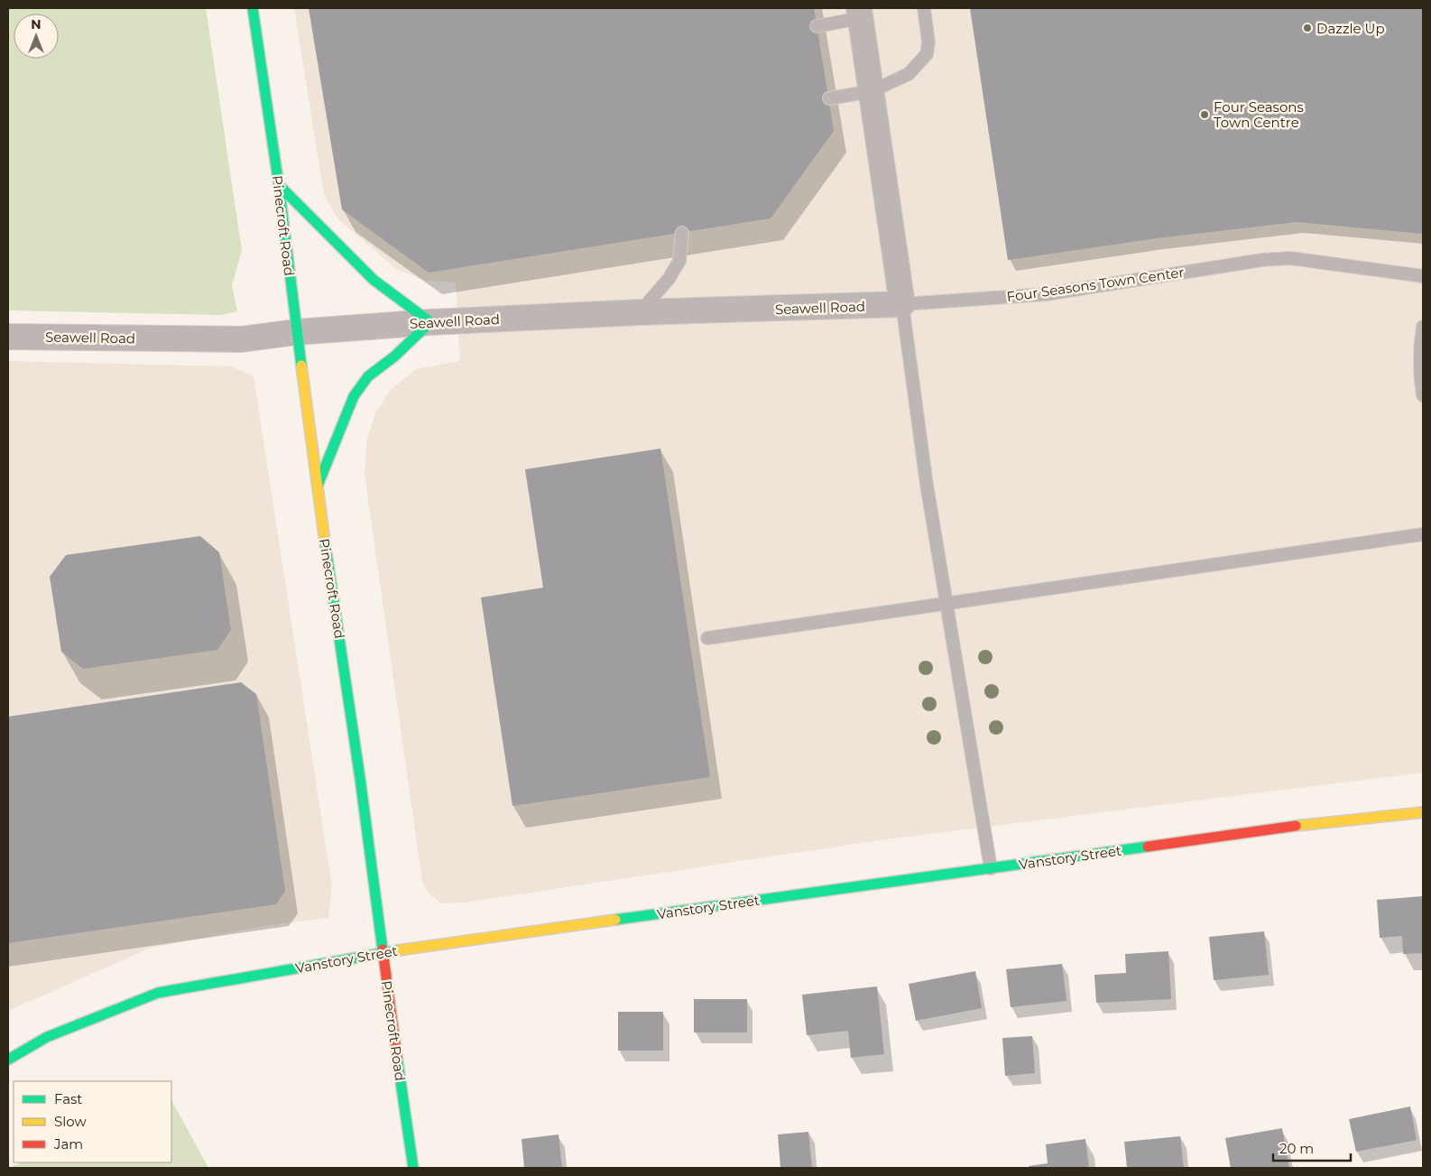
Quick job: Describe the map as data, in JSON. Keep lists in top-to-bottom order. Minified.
{"streets":{"street":["Pinecroft Road","Seawell Road","Vanstory Street"],"lane":["Four Seasons Town Center"]},"crossings":[["Pinecroft Road","Seawell Road"],["Pinecroft Road","Vanstory Street"],["Four Seasons Town Center","Seawell Road"]],"places":["Dazzle Up","Four Seasons Town Centre"],"legend":["Fast","Slow","Jam"],"scale_bar":"20 m","north":"top"}
